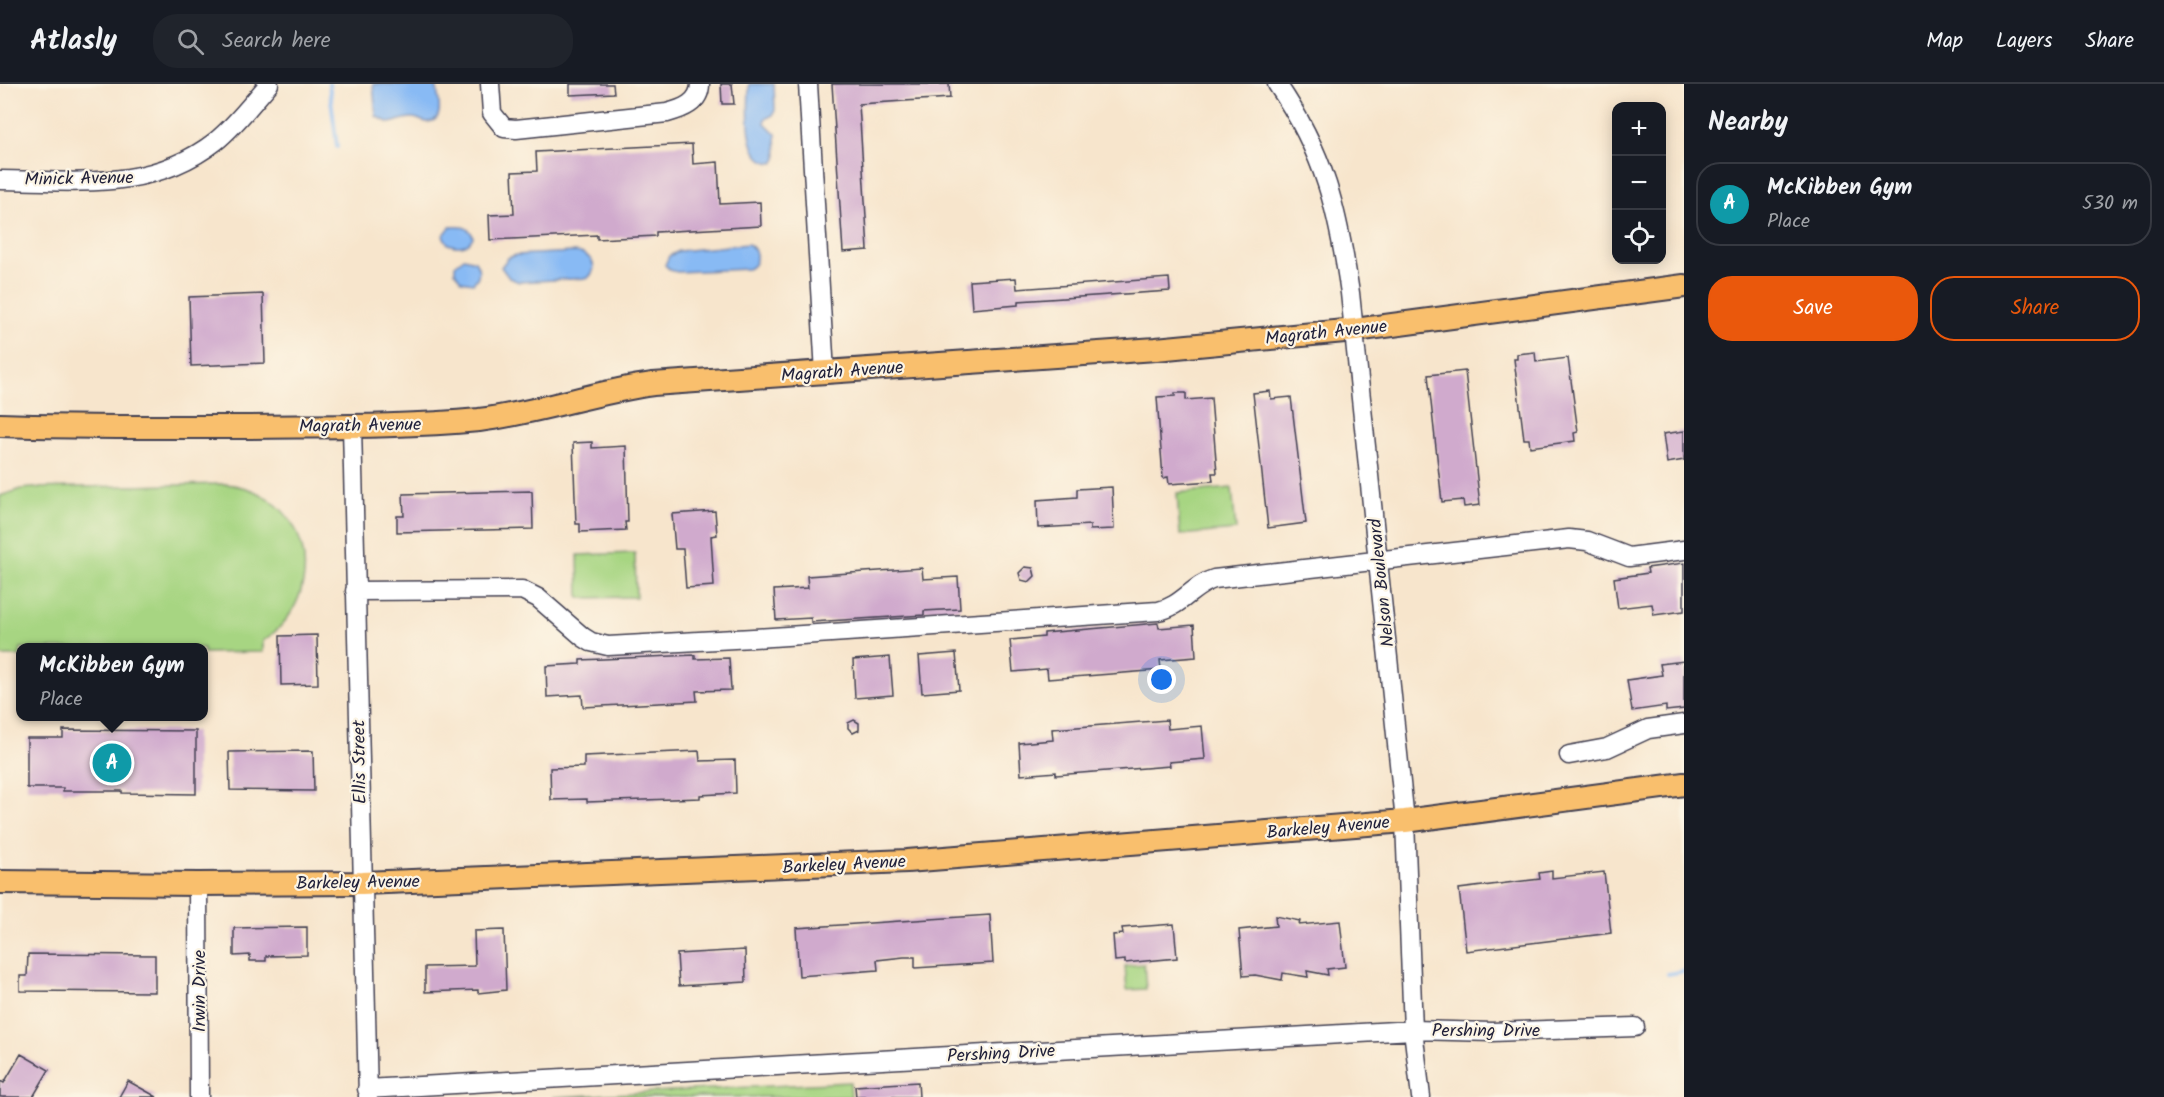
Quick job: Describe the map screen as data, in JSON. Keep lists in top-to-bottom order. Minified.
{"streets":{"main road":["Magrath Avenue","Barkeley Avenue"],"street":["Minick Avenue","Nelson Boulevard","Ellis Street","Irwin Drive","Pershing Drive"]},"crossings":[["Magrath Avenue","Nelson Boulevard"],["Magrath Avenue","Ellis Street"],["Nelson Boulevard","Barkeley Avenue"],["Nelson Boulevard","Pershing Drive"],["Ellis Street","Barkeley Avenue"],["Ellis Street","Pershing Drive"],["Barkeley Avenue","Irwin Drive"]],"page":{"header":"Atlasly","search":"Search here","nav":["Map","Layers","Share"],"heading":"Nearby","map_buttons":["+","−"],"list":[{"mark":"A","name":"McKibben Gym","note":"Place","value":"530 m"}],"buttons":["Save","Share"],"popup":["McKibben Gym","Place"],"pins":"A"}}
